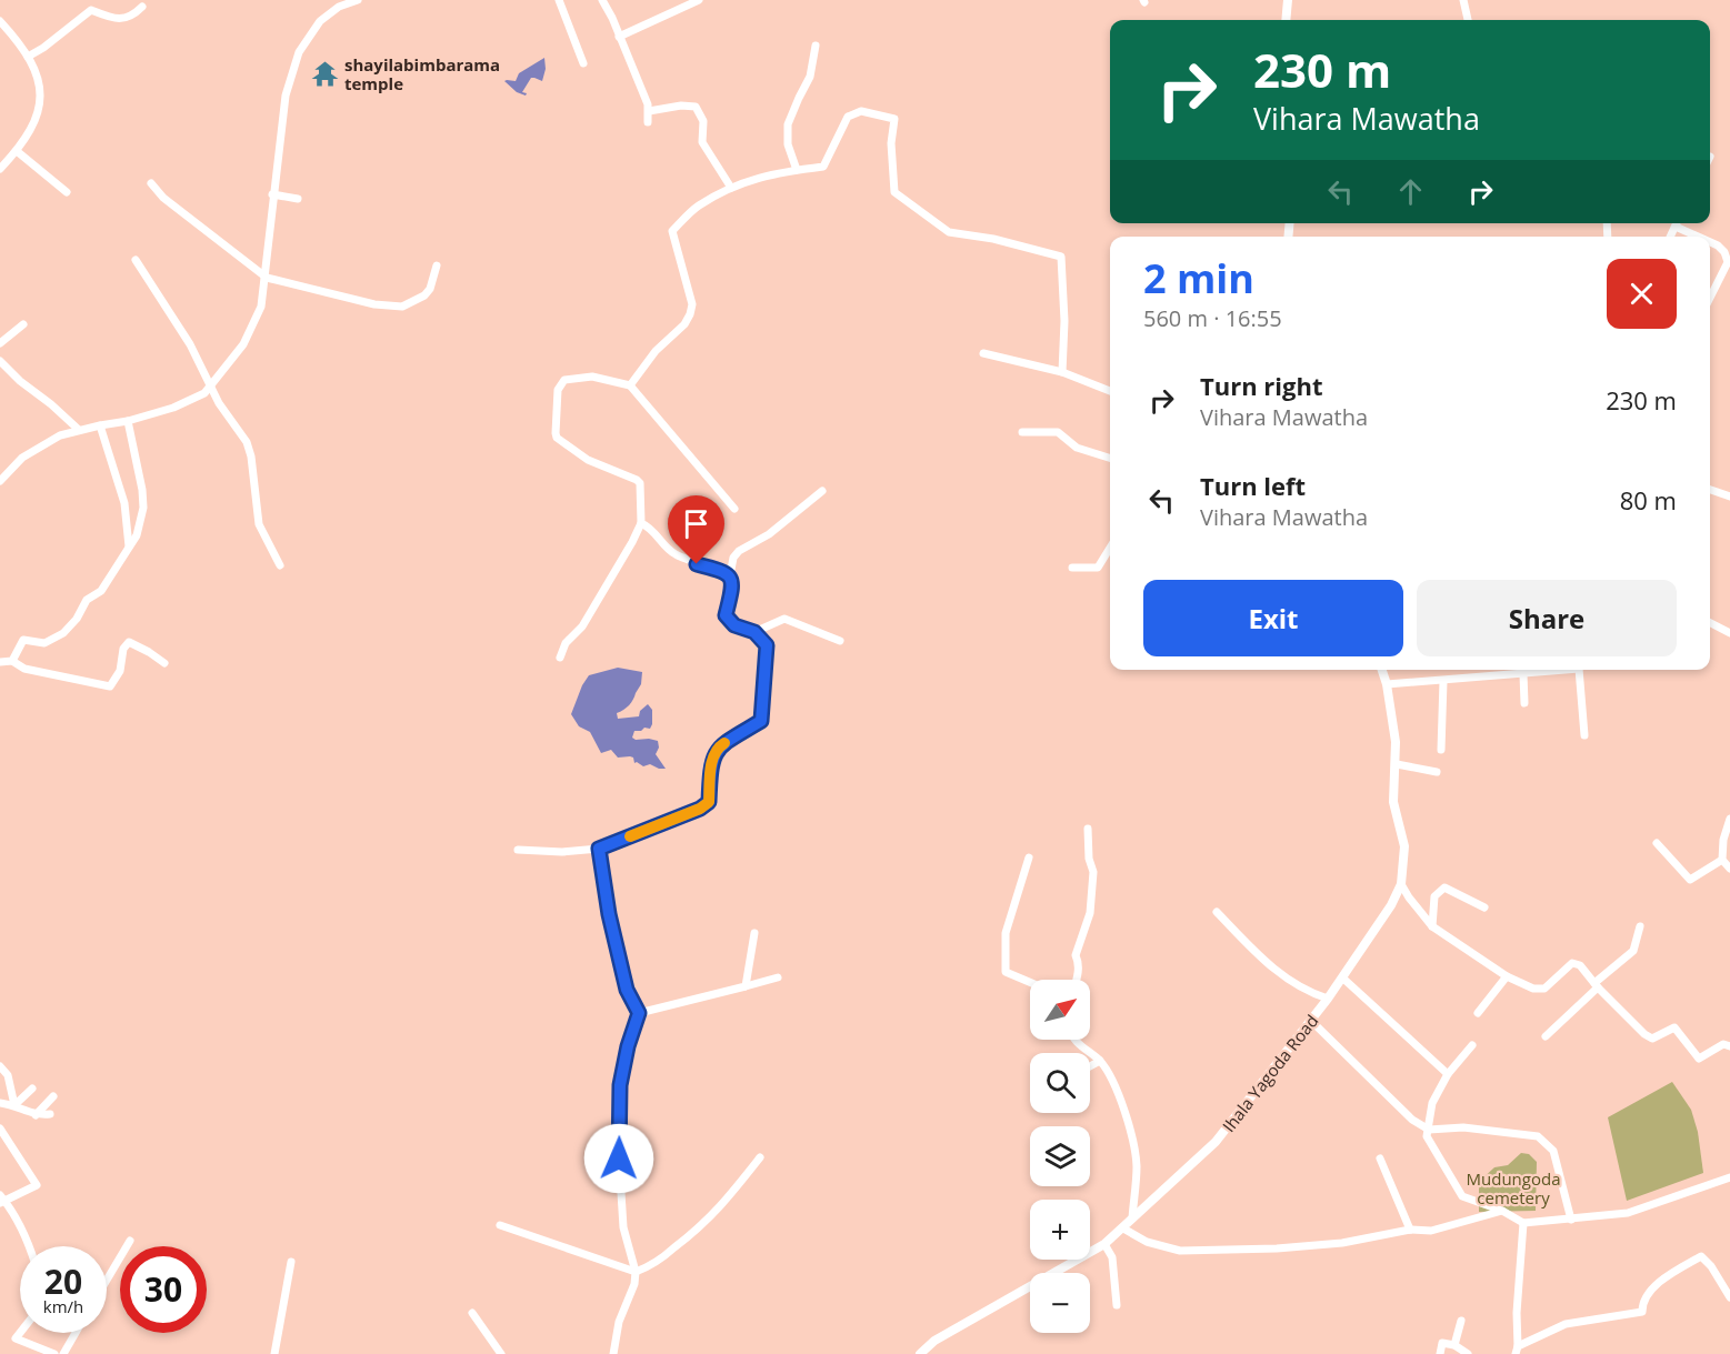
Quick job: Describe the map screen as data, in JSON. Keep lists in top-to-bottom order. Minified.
{"streets":{"street":["Ihala Yagoda Road"]},"parks":["Mudungoda cemetery"],"places":{"temple":["shayilabimbarama temple"]},"north":"top right","page":{"turn":["230 m","Vihara Mawatha"],"heading":["2 min","560 m · 16:55"],"list":[{"name":"Turn right","note":"Vihara Mawatha","value":"230 m"},{"name":"Turn left","note":"Vihara Mawatha","value":"80 m"}],"buttons":["Exit","Share"],"map_buttons":["+","−"],"speed":"20 km/h","limit":"30"}}
